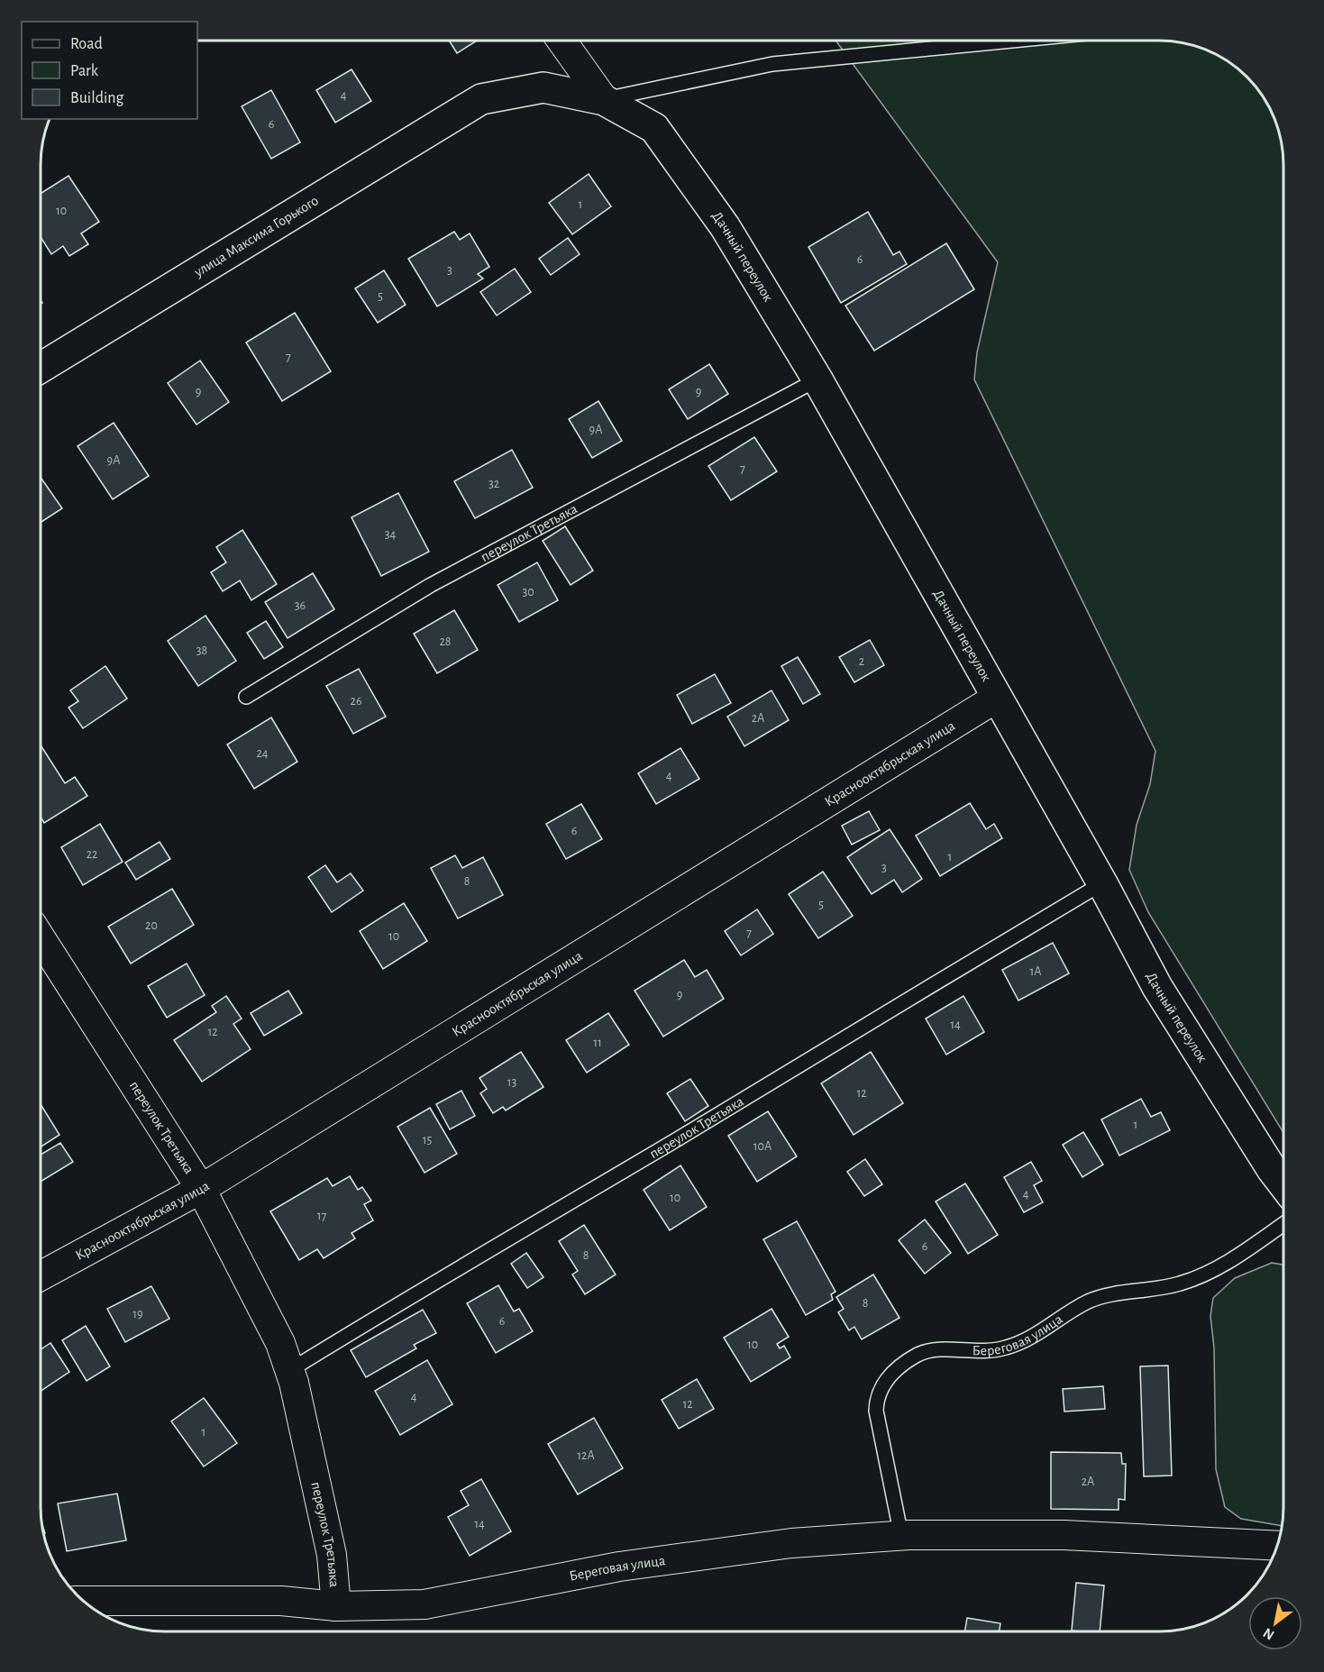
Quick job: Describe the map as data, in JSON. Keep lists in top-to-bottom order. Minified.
{"streets":{"main road":["улица Максима Горького","Дачный переулок"],"street":["переулок Третьяка","Краснооктябрьская улица","Береговая улица"]},"crossings":[["улица Максима Горького","Дачный переулок"],["Дачный переулок","переулок Третьяка"],["Дачный переулок","Краснооктябрьская улица"],["переулок Третьяка","Краснооктябрьская улица"],["переулок Третьяка","Береговая улица"]],"house_numbers":["4","6","1","10","6","3","5","7","9","9","9А","9А","7","32","34","30","36","28","38","2","26","2А","24","4","6","22","1","3","8","5","20","7","10","1А","9","14","12","11","13","12","1","15","10А","4","10","17","6","8","8","19","6","10","4","12","1","12А","2А","14"],"legend":["Road","Park","Building"],"north":"bottom left"}
